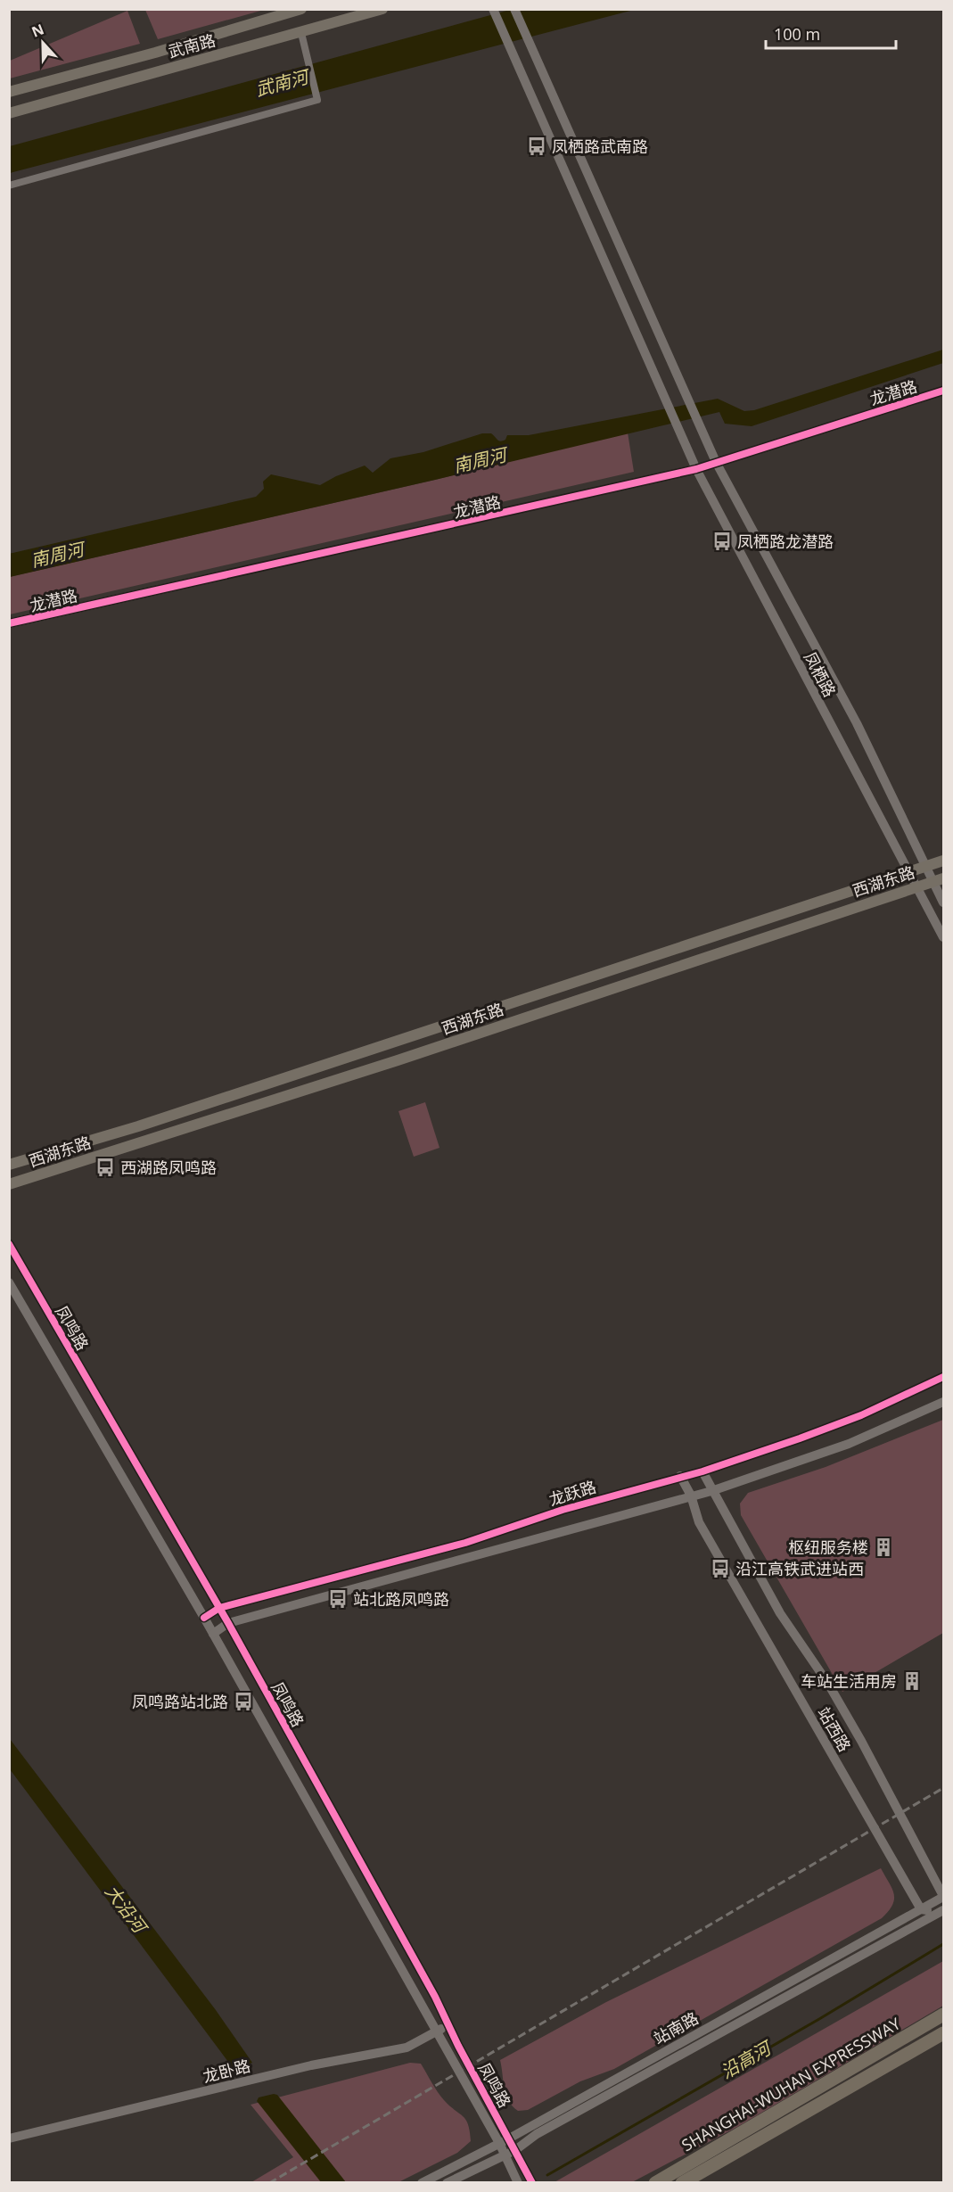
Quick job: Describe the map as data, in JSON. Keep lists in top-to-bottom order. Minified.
{"streets":{"highway":["SHANGHAI-WUHAN EXPRESSWAY"],"main road":["武南路","西湖东路"],"street":["龙潜路","凤栖路","凤鸣路","龙跃路","站西路","站南路","龙卧路"]},"crossings":[["龙潜路","凤栖路"],["凤栖路","西湖东路"],["凤鸣路","龙跃路"],["凤鸣路","站南路"],["凤鸣路","龙卧路"],["龙跃路","站西路"],["站西路","站南路"]],"water":["武南河","南周河","大沿河","沿高河"],"places":{"bus stop":["凤栖路武南路","凤栖路龙潜路","西湖路凤鸣路","沿江高铁武进站西","站北路凤鸣路","凤鸣路站北路"],"building":["枢纽服务楼","车站生活用房"]},"scale_bar":"100 m","north":"top"}
